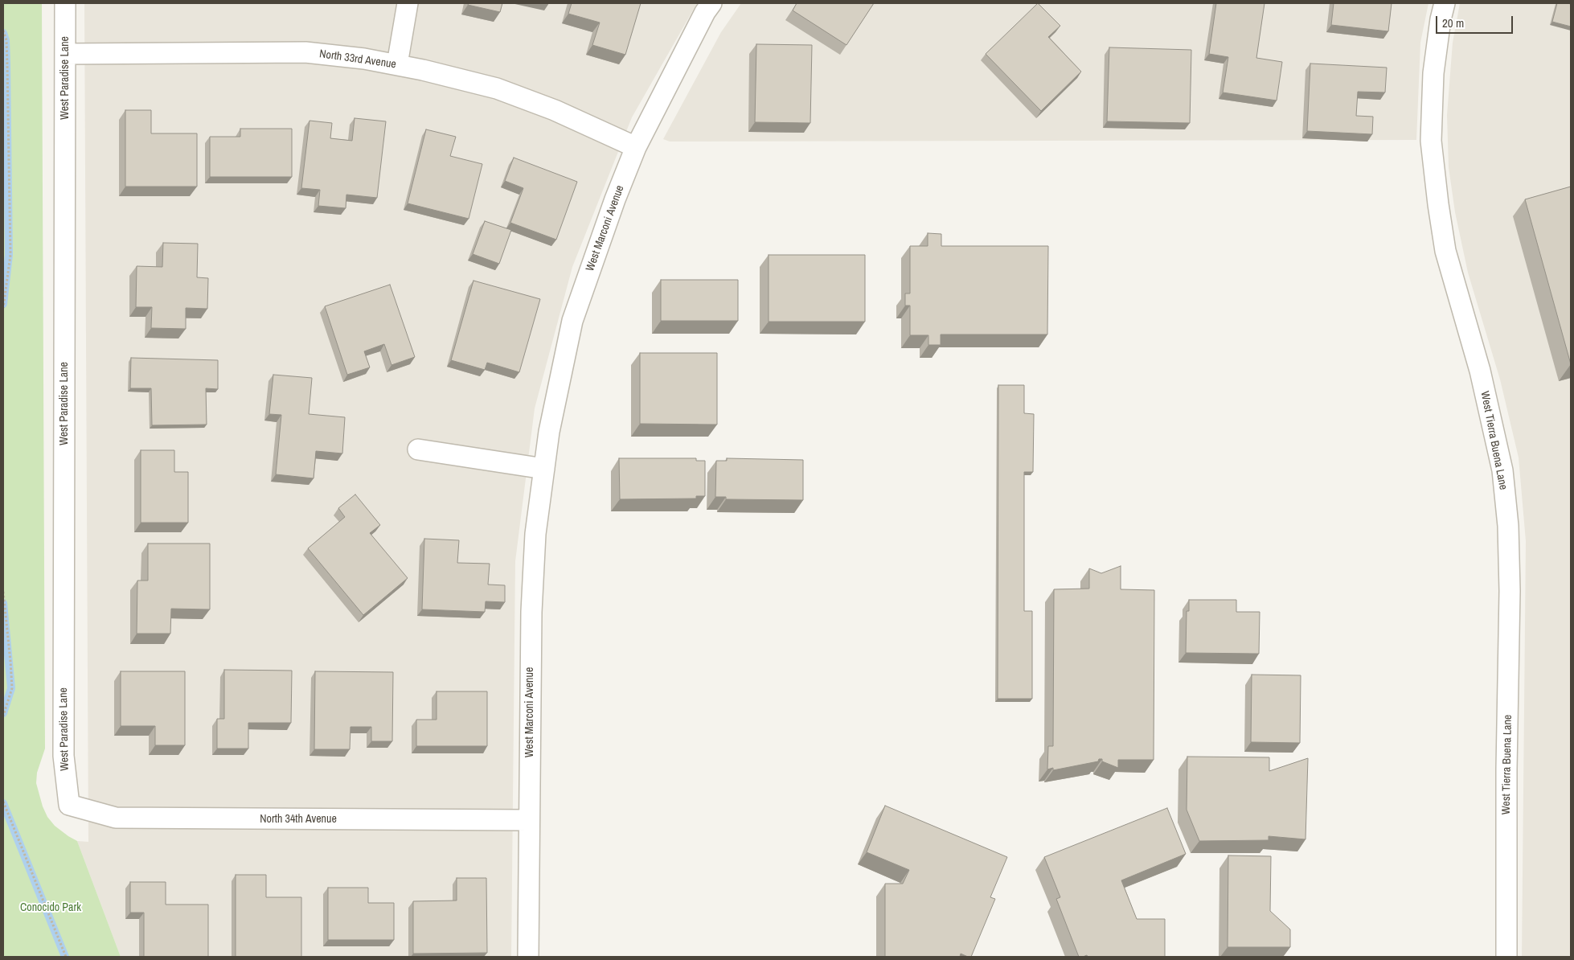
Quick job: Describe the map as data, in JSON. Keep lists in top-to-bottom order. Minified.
{"streets":{"street":["North 33rd Avenue","West Paradise Lane","West Marconi Avenue","West Tierra Buena Lane","North 34th Avenue"]},"crossings":[["North 33rd Avenue","West Paradise Lane"],["North 33rd Avenue","West Marconi Avenue"],["West Paradise Lane","North 34th Avenue"],["West Marconi Avenue","North 34th Avenue"]],"parks":["Conocido Park"],"scale_bar":"20 m"}
